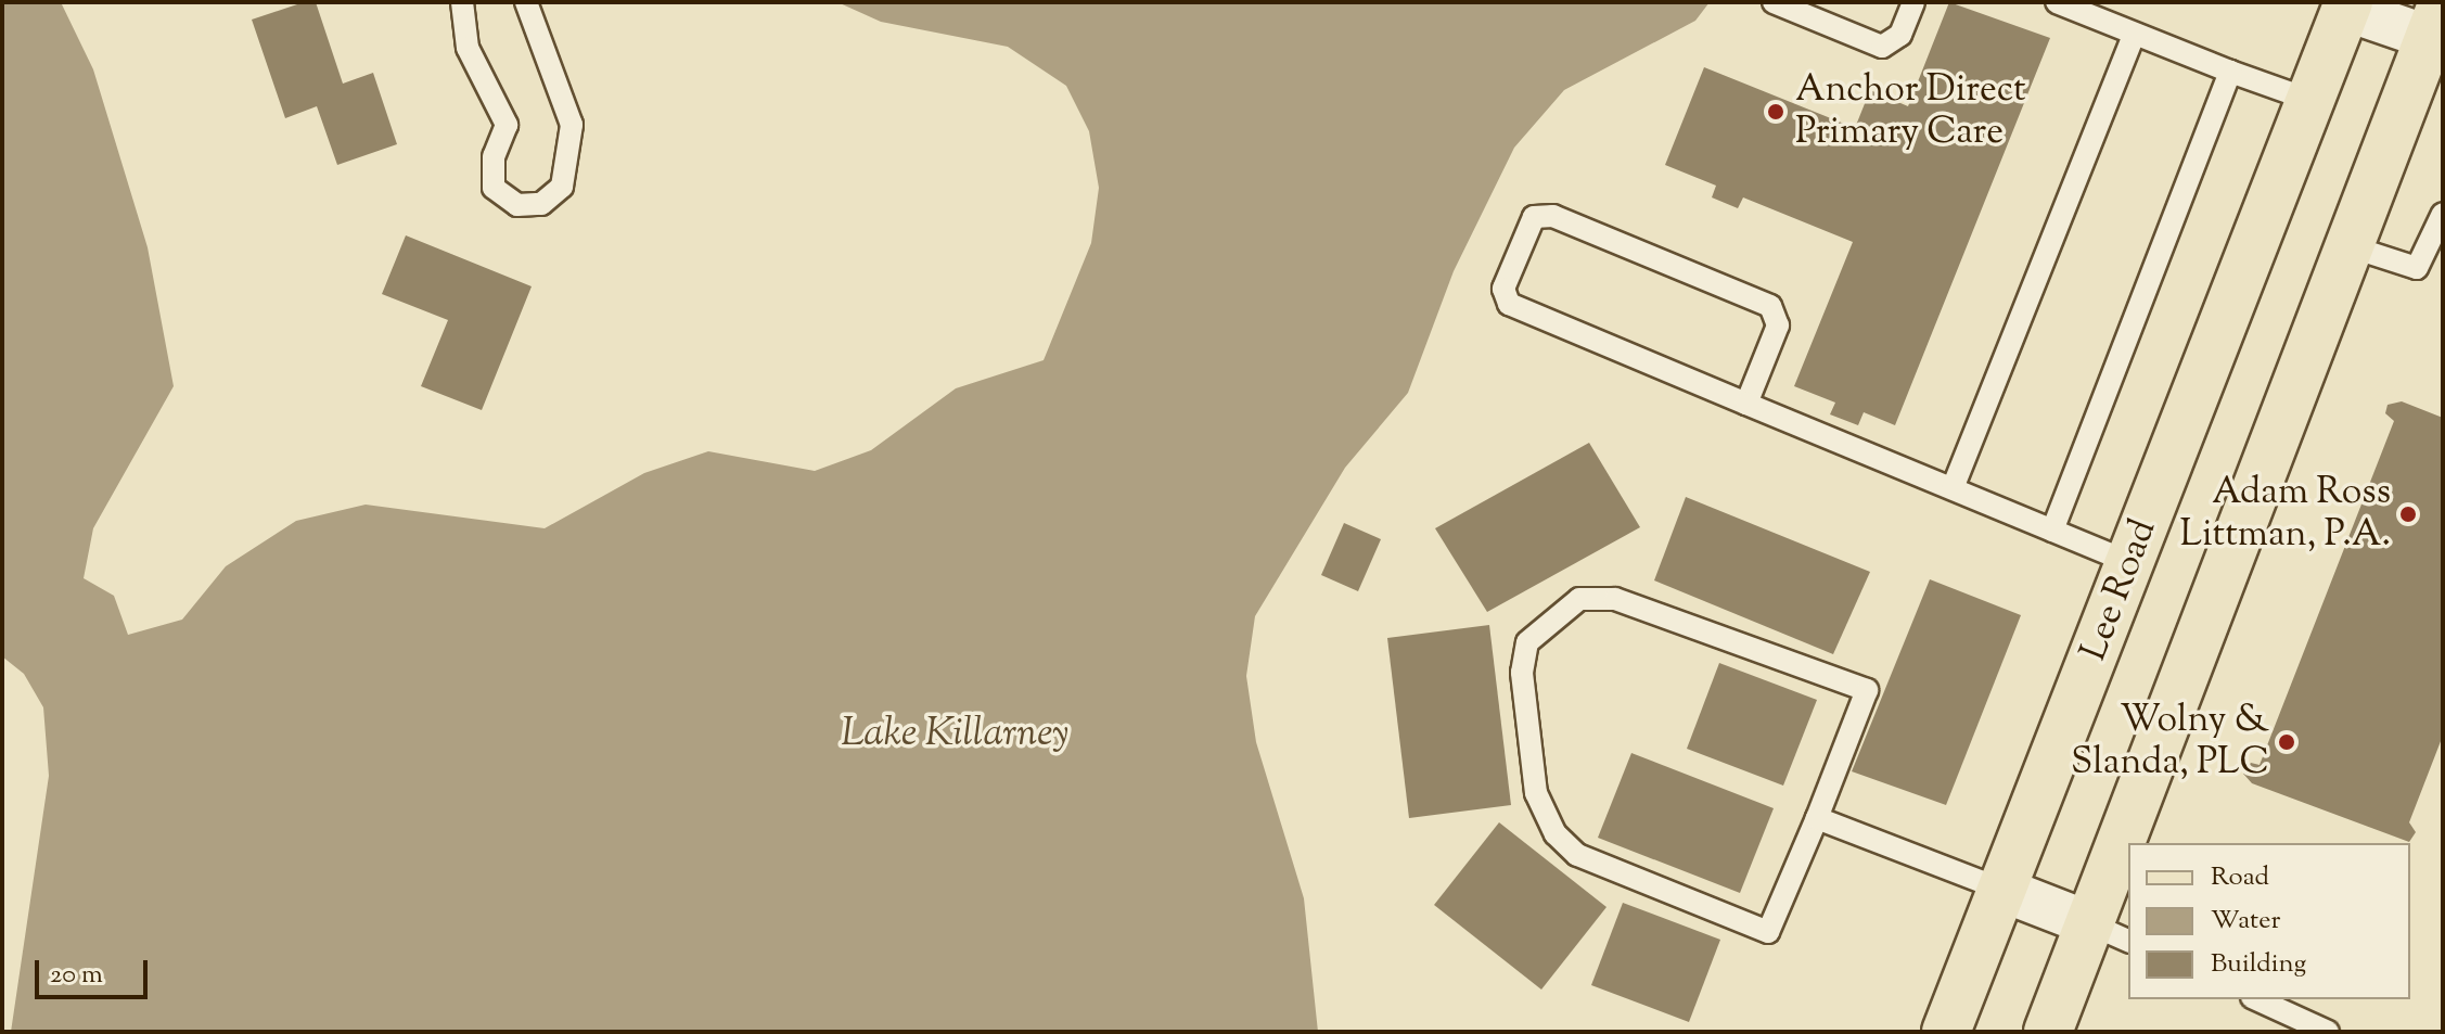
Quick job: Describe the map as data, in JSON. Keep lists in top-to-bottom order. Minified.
{"streets":{"main road":["Lee Road"]},"water":["Lake Killarney"],"places":["Anchor Direct Primary Care","Adam Ross Littman, P.A.","Wolny & Slanda, PLC"],"legend":["Road","Water","Building"],"scale_bar":"20 m"}
